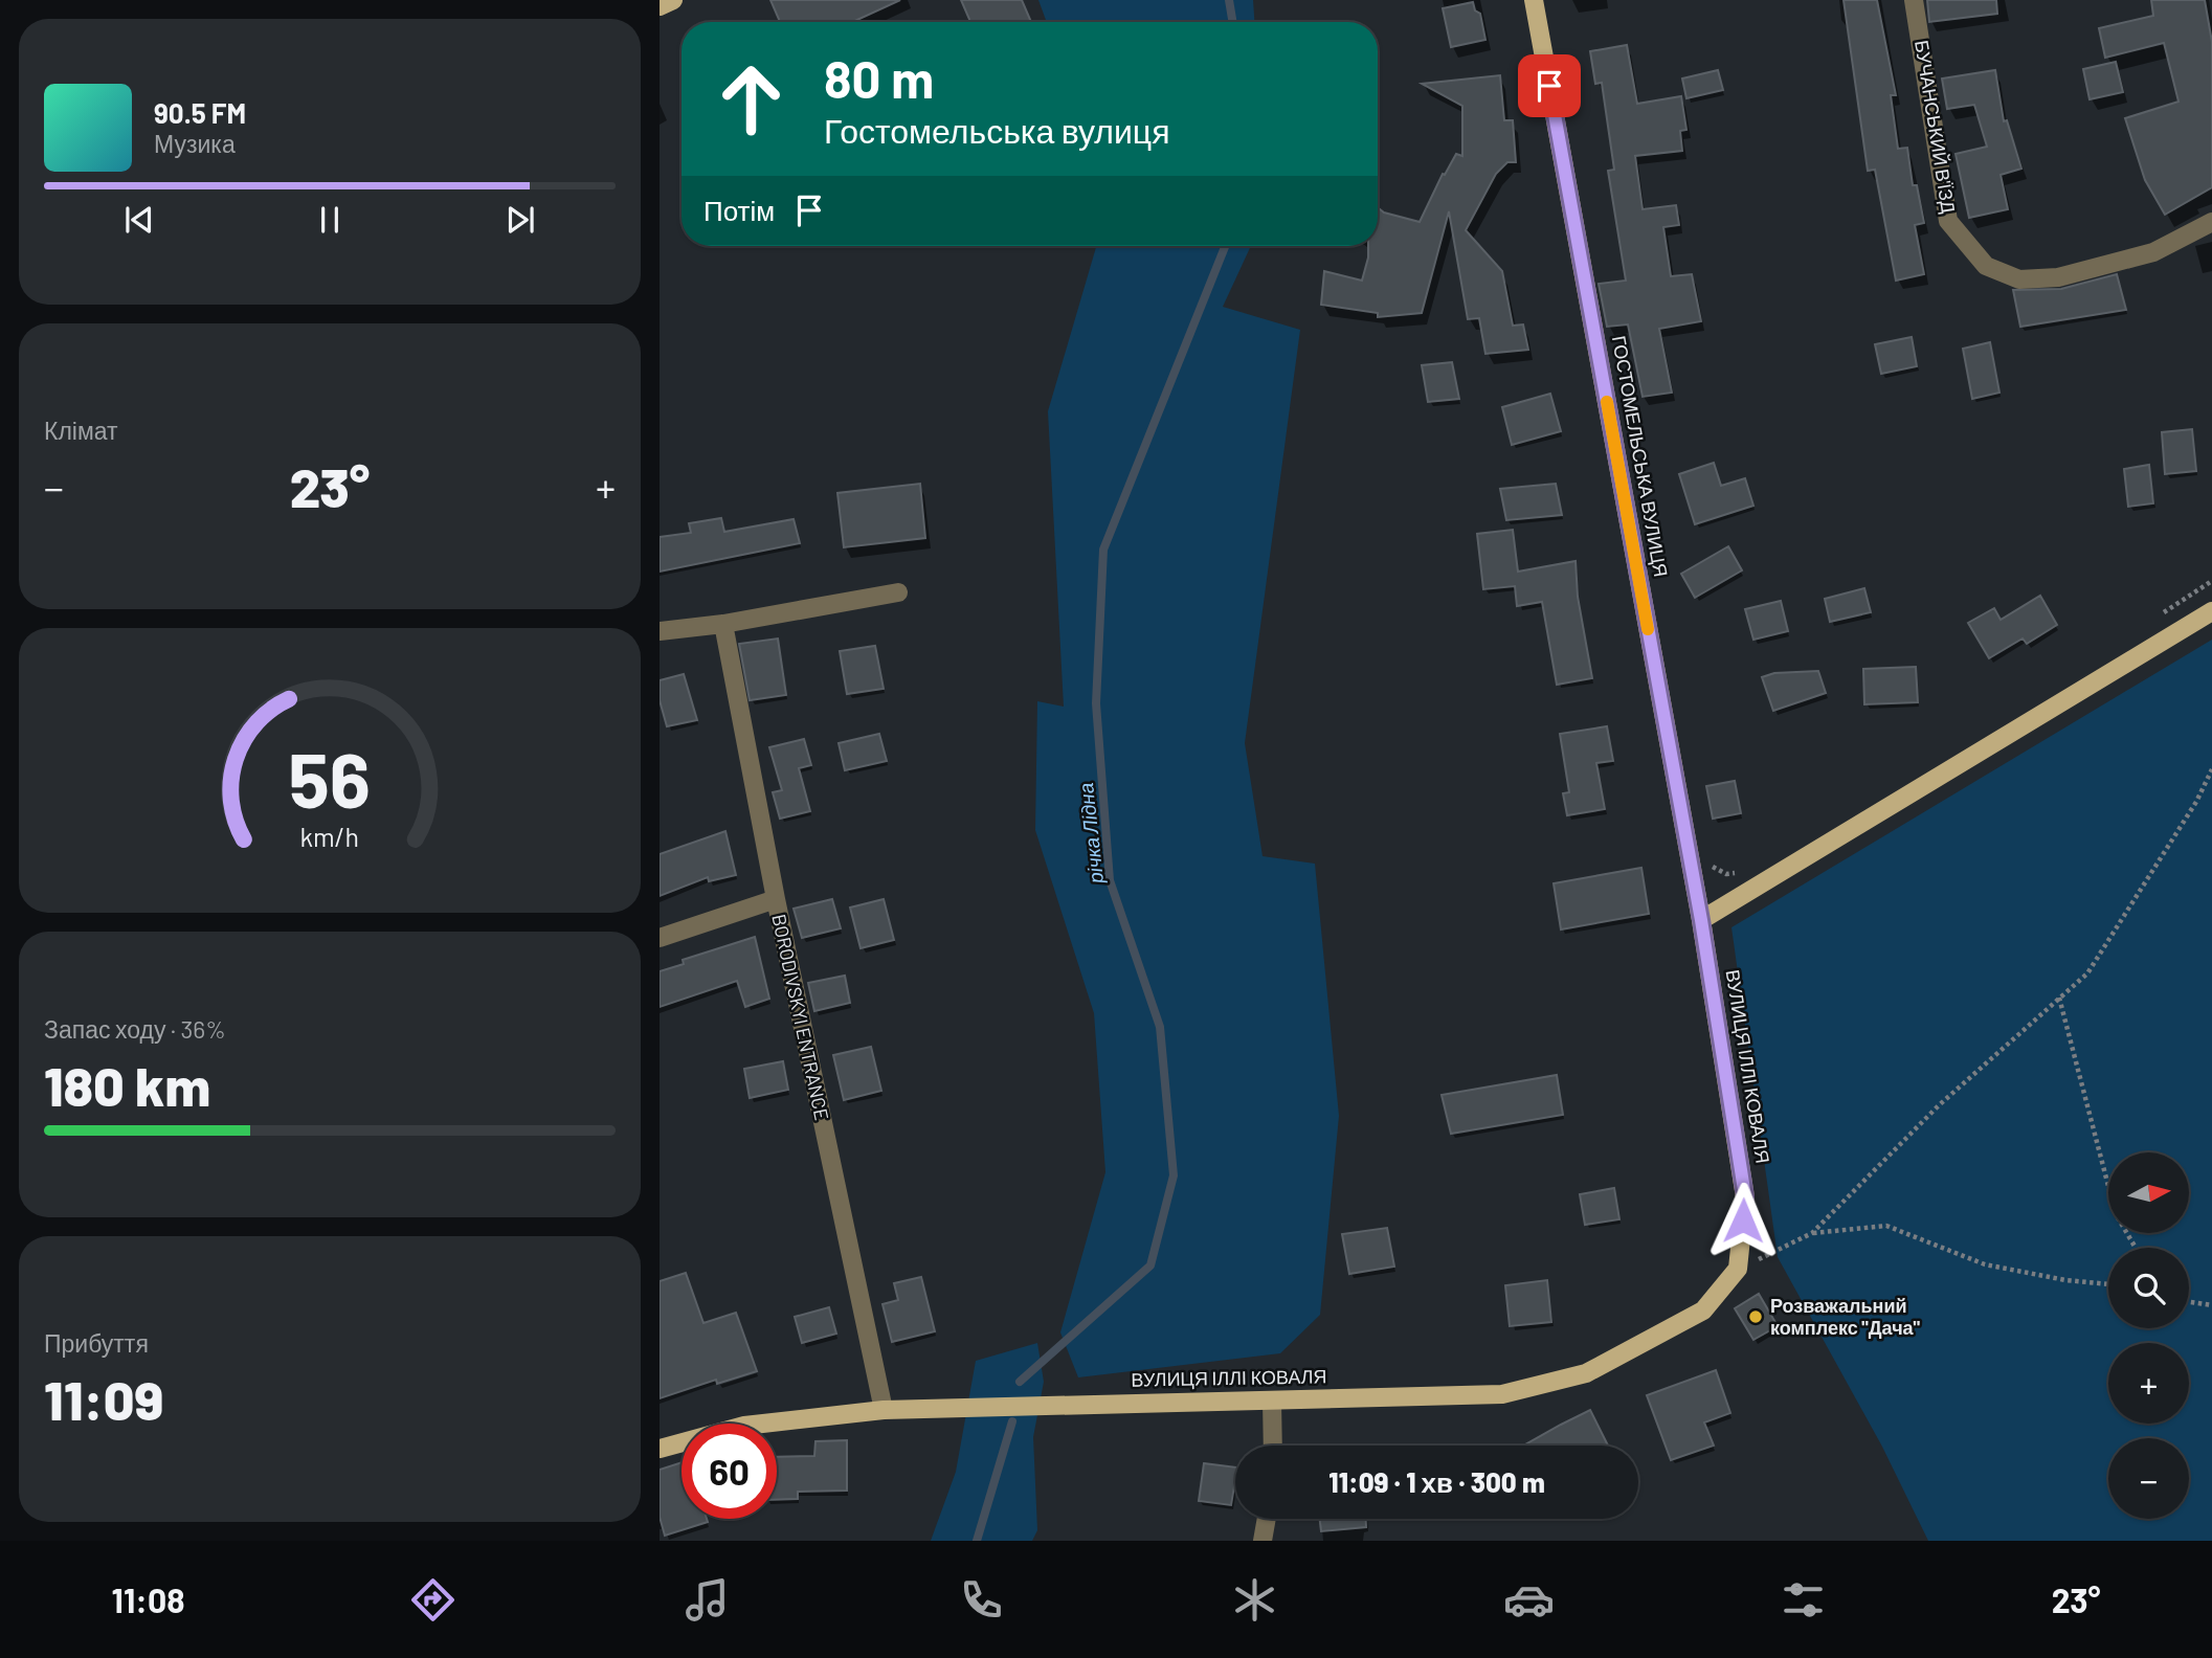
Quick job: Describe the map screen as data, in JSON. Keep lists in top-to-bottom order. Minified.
{"streets":{"main road":["ГОСТОМЕЛЬСЬКА ВУЛИЦЯ","ВУЛИЦЯ ІЛЛІ КОВАЛЯ"],"street":["БУЧАНСЬКИЙ В'ЇЗД","BORODIVSKYI ENTRANCE"]},"crossings":[["ГОСТОМЕЛЬСЬКА ВУЛИЦЯ","ВУЛИЦЯ ІЛЛІ КОВАЛЯ"],["BORODIVSKYI ENTRANCE","ВУЛИЦЯ ІЛЛІ КОВАЛЯ"]],"water":["річка Лідна"],"places":["Розважальний комплекс \"Дача\""],"north":"right","page":{"turn":["80 m","Гостомельська вулиця"],"song":["90.5 FM","Музика"],"then":"Потім","tile":["Клімат",["Запас ходу · 36%","180 km"],["Прибуття","11:09"]],"heat":["−","23°","+"],"map_buttons":["+","−"],"limit":"60","trip":"11:09 · 1 хв · 300 m","tabs":["11:08","23°"],"gauge":["56","km/h"]}}
